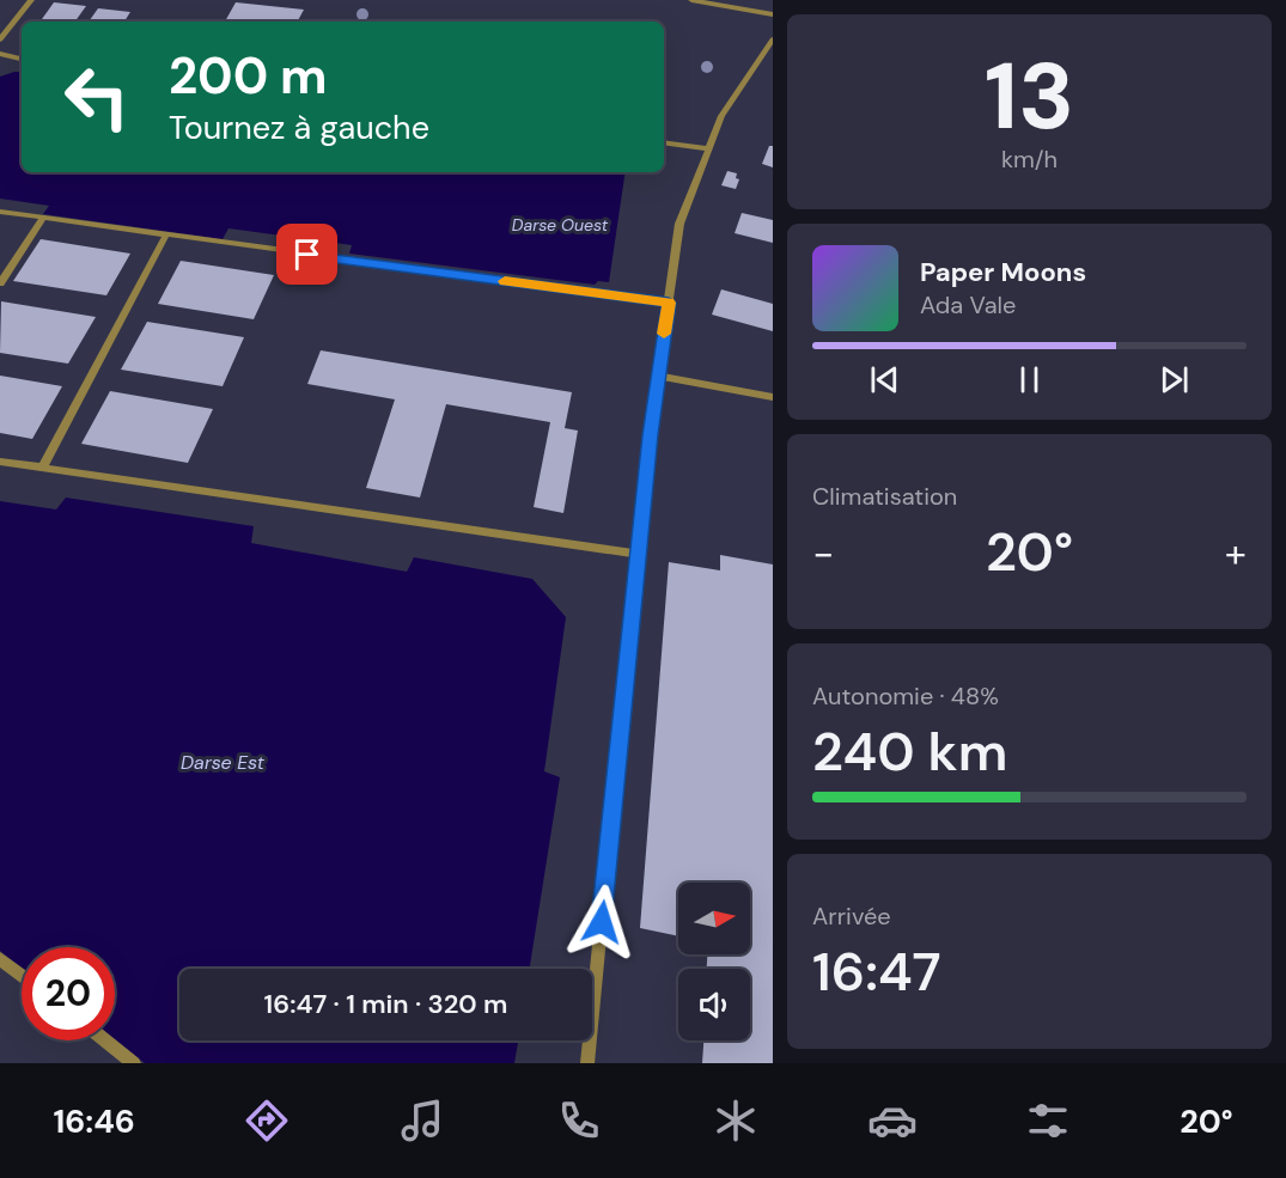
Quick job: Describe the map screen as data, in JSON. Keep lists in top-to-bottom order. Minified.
{"water":["Darse Ouest","Darse Est"],"north":"right","page":{"tile":[["13","km/h"],"Climatisation",["Autonomie · 48%","240 km"],["Arrivée","16:47"]],"turn":["200 m","Tournez à gauche"],"song":["Paper Moons","Ada Vale"],"heat":["−","20°","+"],"limit":"20","trip":"16:47 · 1 min · 320 m","tabs":["16:46","20°"]}}
